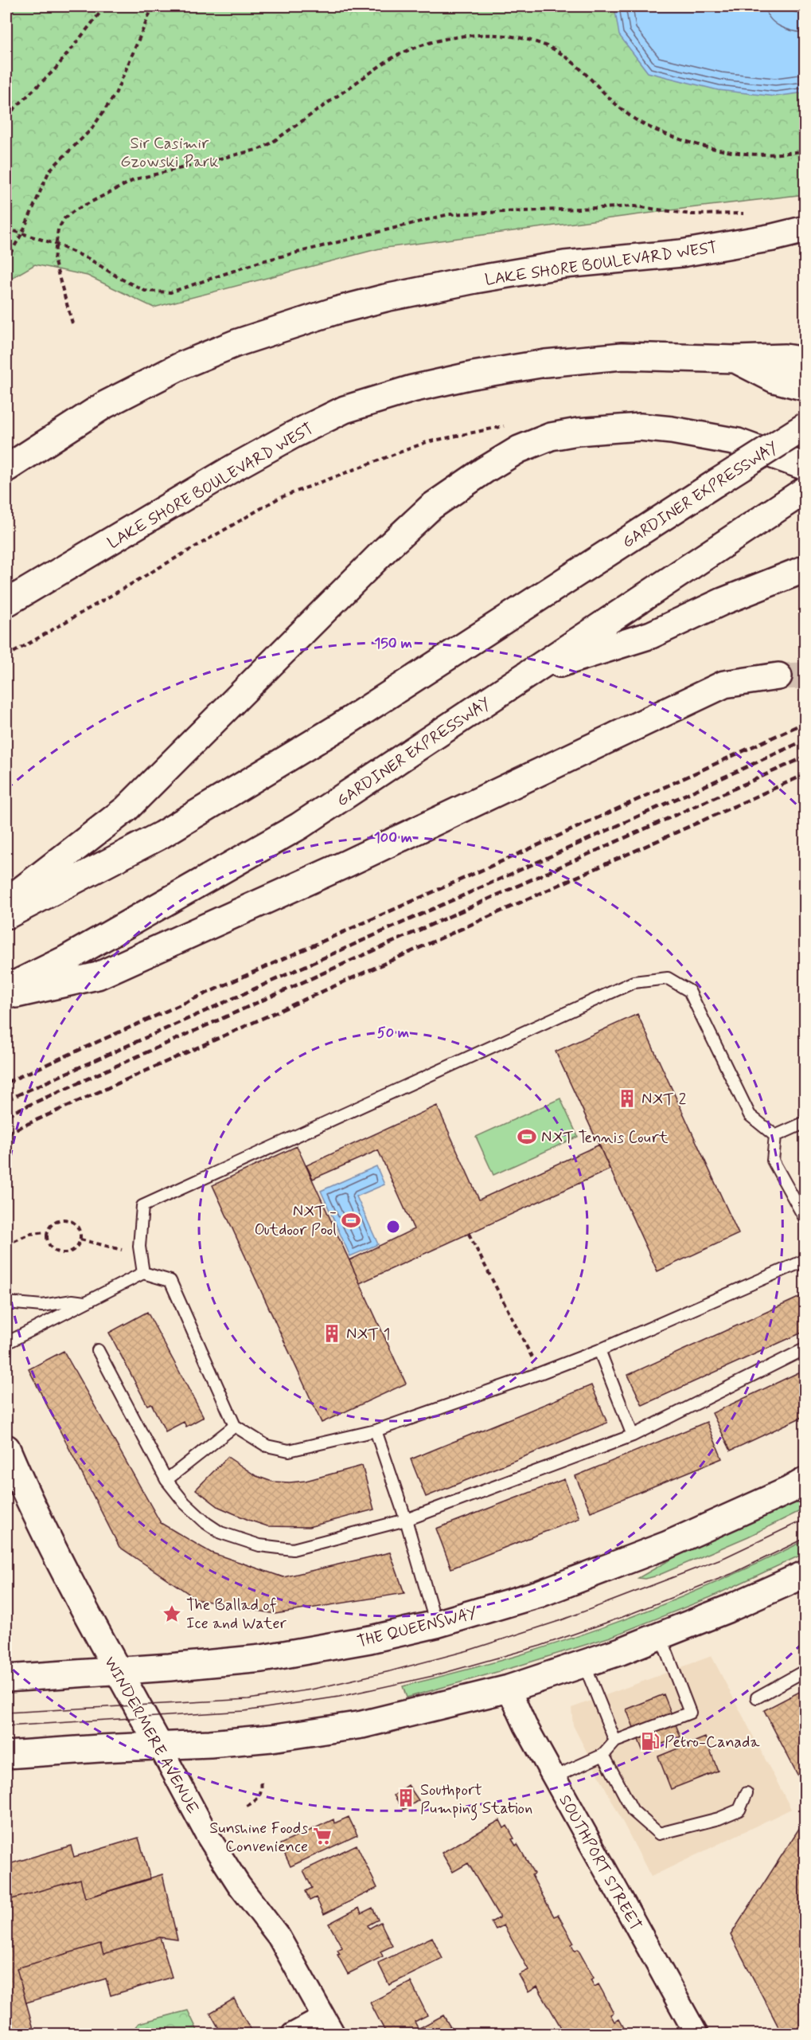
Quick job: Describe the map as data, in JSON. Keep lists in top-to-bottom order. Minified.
{"streets":{"main road":["LAKE SHORE BOULEVARD WEST","GARDINER EXPRESSWAY","THE QUEENSWAY","WINDERMERE AVENUE"],"street":["SOUTHPORT STREET"]},"crossings":[["THE QUEENSWAY","WINDERMERE AVENUE"]],"parks":["Sir Casimir Gzowski Park"],"places":{"building":["NXT 2","NXT 1","Southport Pumping Station"],"sports":["NXT Tennis Court","NXT - Outdoor Pool"],"place":["The Ballad of Ice and Water"],"fuel station":["Petro-Canada"],"supermarket":["Sunshine Foods Convenience"]},"rings":["150 m","100 m","50 m"]}
